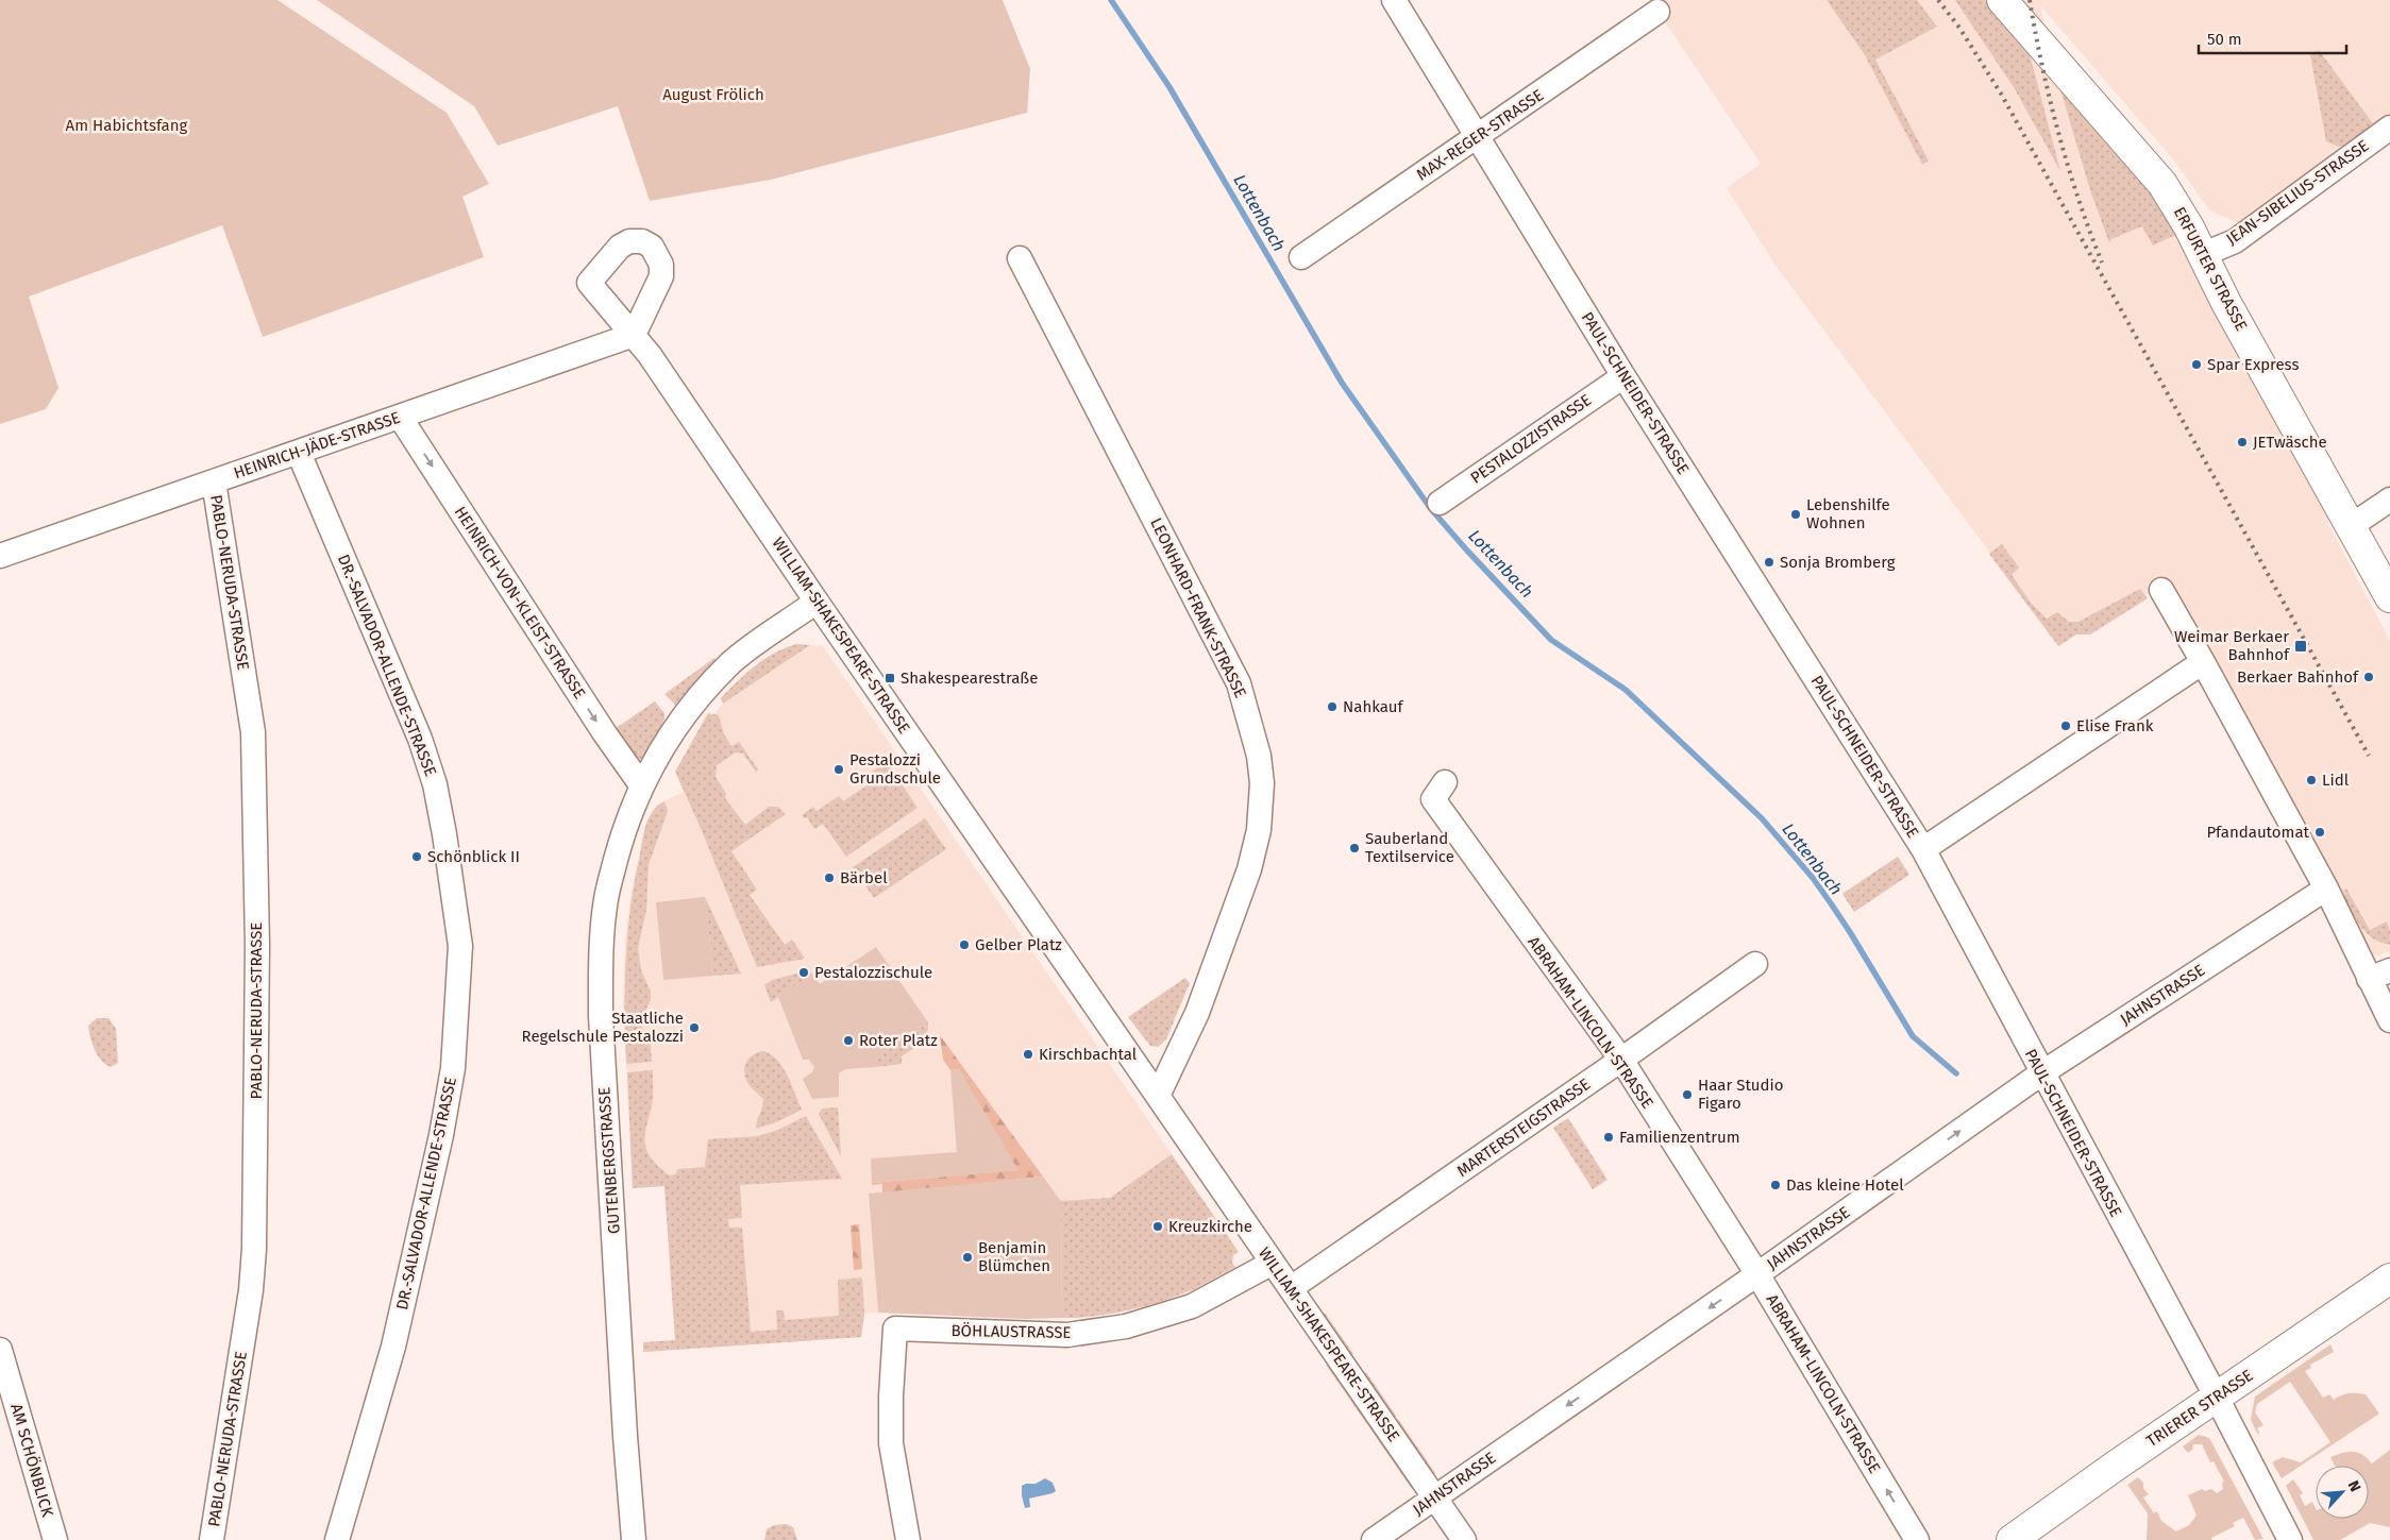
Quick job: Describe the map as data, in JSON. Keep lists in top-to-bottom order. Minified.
{"streets":{"street":["MAX-REGER-STRASSE","JEAN-SIBELIUS-STRASSE","ERFURTER STRASSE","PAUL-SCHNEIDER-STRASSE","PESTALOZZISTRASSE","HEINRICH-JÄDE-STRASSE","PABLO-NERUDA-STRASSE","HEINRICH-VON-KLEIST-STRASSE","LEONHARD-FRANK-STRASSE","WILLIAM-SHAKESPEARE-STRASSE","DR.-SALVADOR-ALLENDE-STRASSE","JAHNSTRASSE","ABRAHAM-LINCOLN-STRASSE","MARTERSTEIGSTRASSE","GUTENBERGSTRASSE","BÖHLAUSTRASSE","TRIERER STRASSE","AM SCHÖNBLICK"]},"crossings":[["MAX-REGER-STRASSE","PAUL-SCHNEIDER-STRASSE"],["JEAN-SIBELIUS-STRASSE","ERFURTER STRASSE"],["PAUL-SCHNEIDER-STRASSE","PESTALOZZISTRASSE"],["PAUL-SCHNEIDER-STRASSE","JAHNSTRASSE"],["PAUL-SCHNEIDER-STRASSE","TRIERER STRASSE"],["HEINRICH-JÄDE-STRASSE","PABLO-NERUDA-STRASSE"],["HEINRICH-JÄDE-STRASSE","HEINRICH-VON-KLEIST-STRASSE"],["HEINRICH-JÄDE-STRASSE","WILLIAM-SHAKESPEARE-STRASSE"],["HEINRICH-JÄDE-STRASSE","DR.-SALVADOR-ALLENDE-STRASSE"],["HEINRICH-VON-KLEIST-STRASSE","GUTENBERGSTRASSE"],["LEONHARD-FRANK-STRASSE","WILLIAM-SHAKESPEARE-STRASSE"],["WILLIAM-SHAKESPEARE-STRASSE","JAHNSTRASSE"],["WILLIAM-SHAKESPEARE-STRASSE","MARTERSTEIGSTRASSE"],["WILLIAM-SHAKESPEARE-STRASSE","GUTENBERGSTRASSE"],["WILLIAM-SHAKESPEARE-STRASSE","BÖHLAUSTRASSE"],["JAHNSTRASSE","ABRAHAM-LINCOLN-STRASSE"],["ABRAHAM-LINCOLN-STRASSE","MARTERSTEIGSTRASSE"]],"one_way":["HEINRICH-VON-KLEIST-STRASSE"],"water":["Lottenbach"],"parks":["August Frölich","Am Habichtsfang"],"places":{"other":["Spar Express","JETwäsche","Lebenshilfe Wohnen","Sonja Bromberg","Berkaer Bahnhof","Nahkauf","Elise Frank","Pestalozzi Grundschule","Lidl","Pfandautomat","Sauberland Textilservice","Schönblick II","Bärbel","Gelber Platz","Pestalozzischule","Staatliche Regelschule Pestalozzi","Roter Platz","Kirschbachtal","Haar Studio Figaro","Familienzentrum","Das kleine Hotel","Kreuzkirche","Benjamin Blümchen"],"transit":["Weimar Berkaer Bahnhof","Shakespearestraße"]},"scale_bar":"50 m","north":"top right"}
